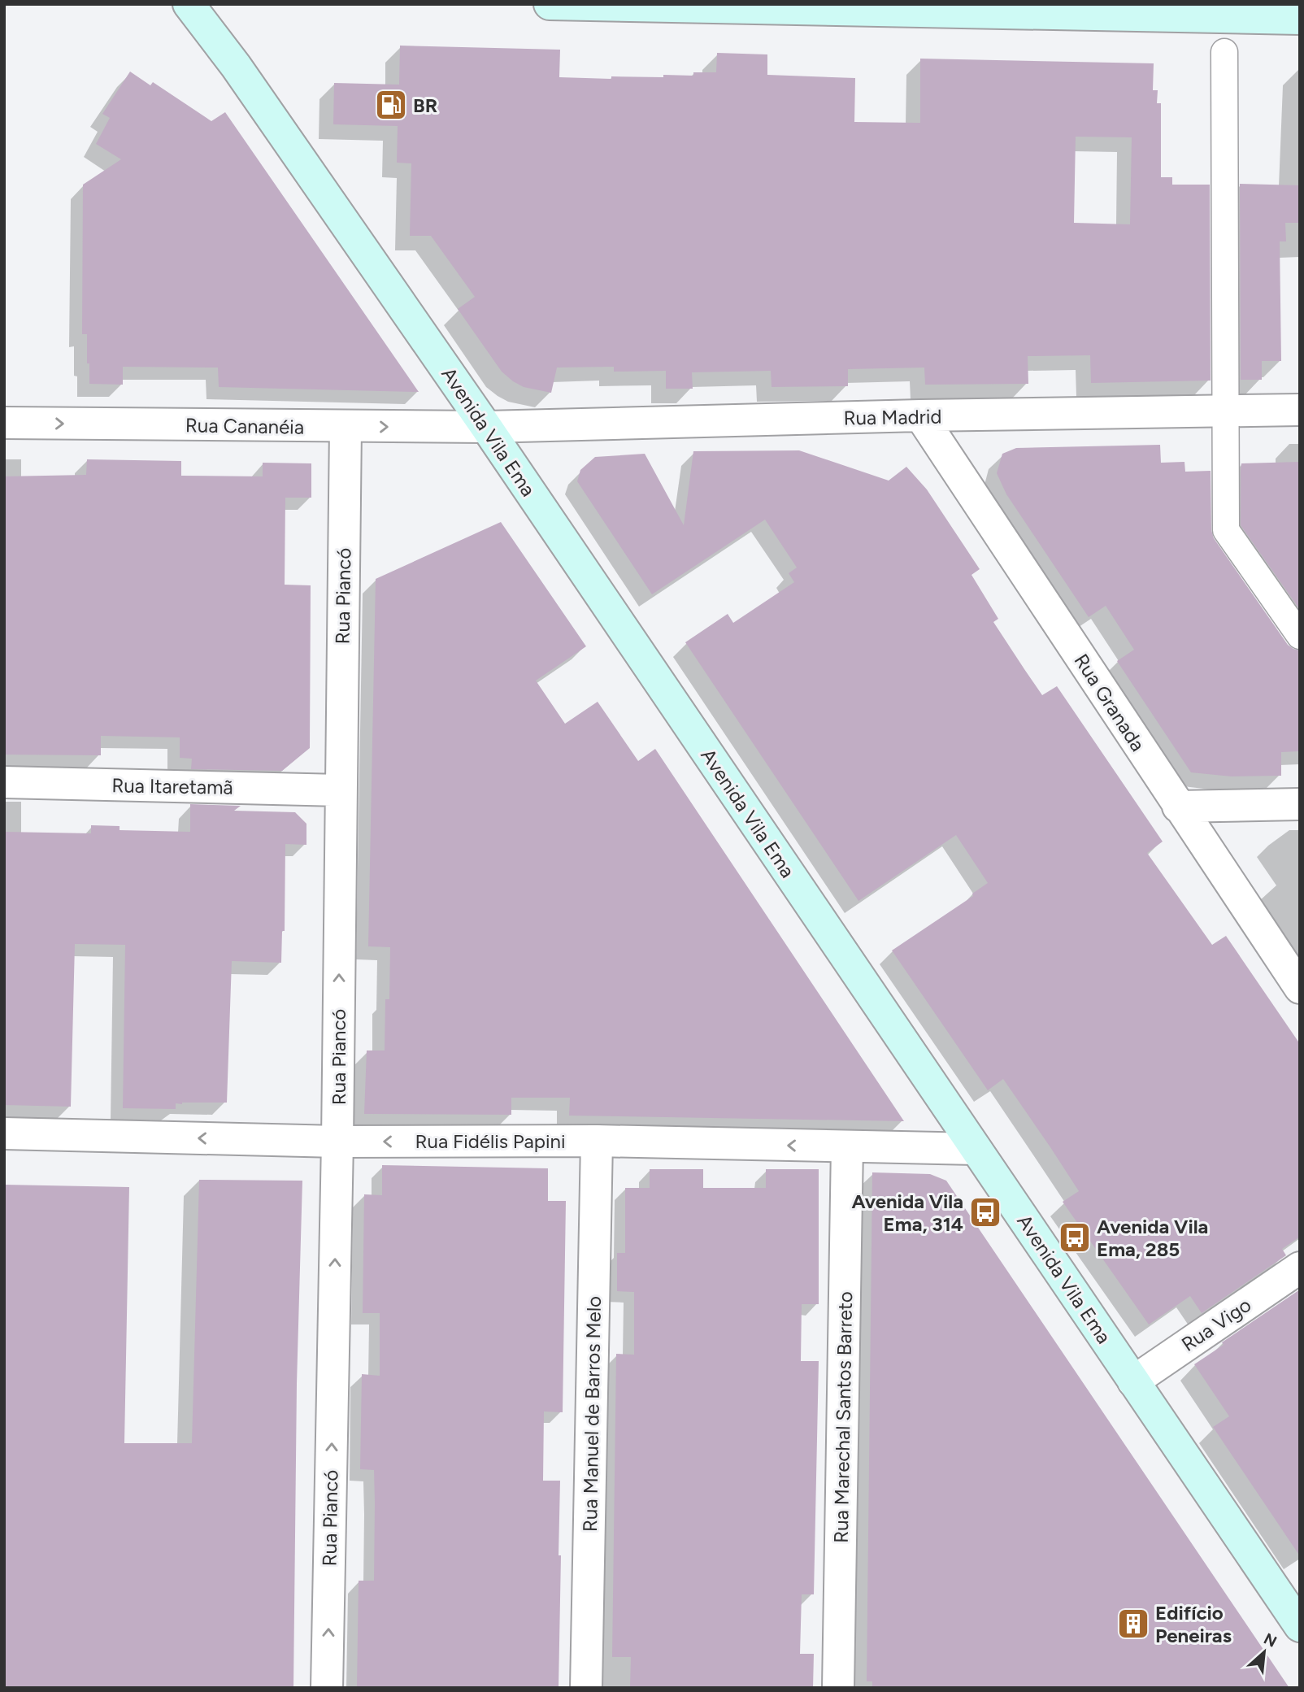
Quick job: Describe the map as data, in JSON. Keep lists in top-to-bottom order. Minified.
{"streets":{"main road":["Avenida Vila Ema"],"street":["Rua Madrid","Rua Cananéia","Rua Piancó","Rua Granada","Rua Itaretamã","Rua Fidélis Papini","Rua Vigo","Rua Manuel de Barros Melo","Rua Marechal Santos Barreto"]},"crossings":[["Rua Madrid","Rua Cananéia"],["Rua Madrid","Avenida Vila Ema"],["Rua Madrid","Rua Granada"],["Rua Cananéia","Avenida Vila Ema"],["Rua Cananéia","Rua Piancó"],["Avenida Vila Ema","Rua Fidélis Papini"],["Avenida Vila Ema","Rua Vigo"],["Rua Piancó","Rua Itaretamã"],["Rua Piancó","Rua Fidélis Papini"],["Rua Fidélis Papini","Rua Manuel de Barros Melo"],["Rua Fidélis Papini","Rua Marechal Santos Barreto"]],"one_way":["Rua Cananéia","Rua Piancó","Rua Fidélis Papini"],"places":{"fuel station":["BR"],"bus stop":["Avenida Vila Ema, 314","Avenida Vila Ema, 285"],"building":["Edifício Peneiras"]},"north":"top right"}
